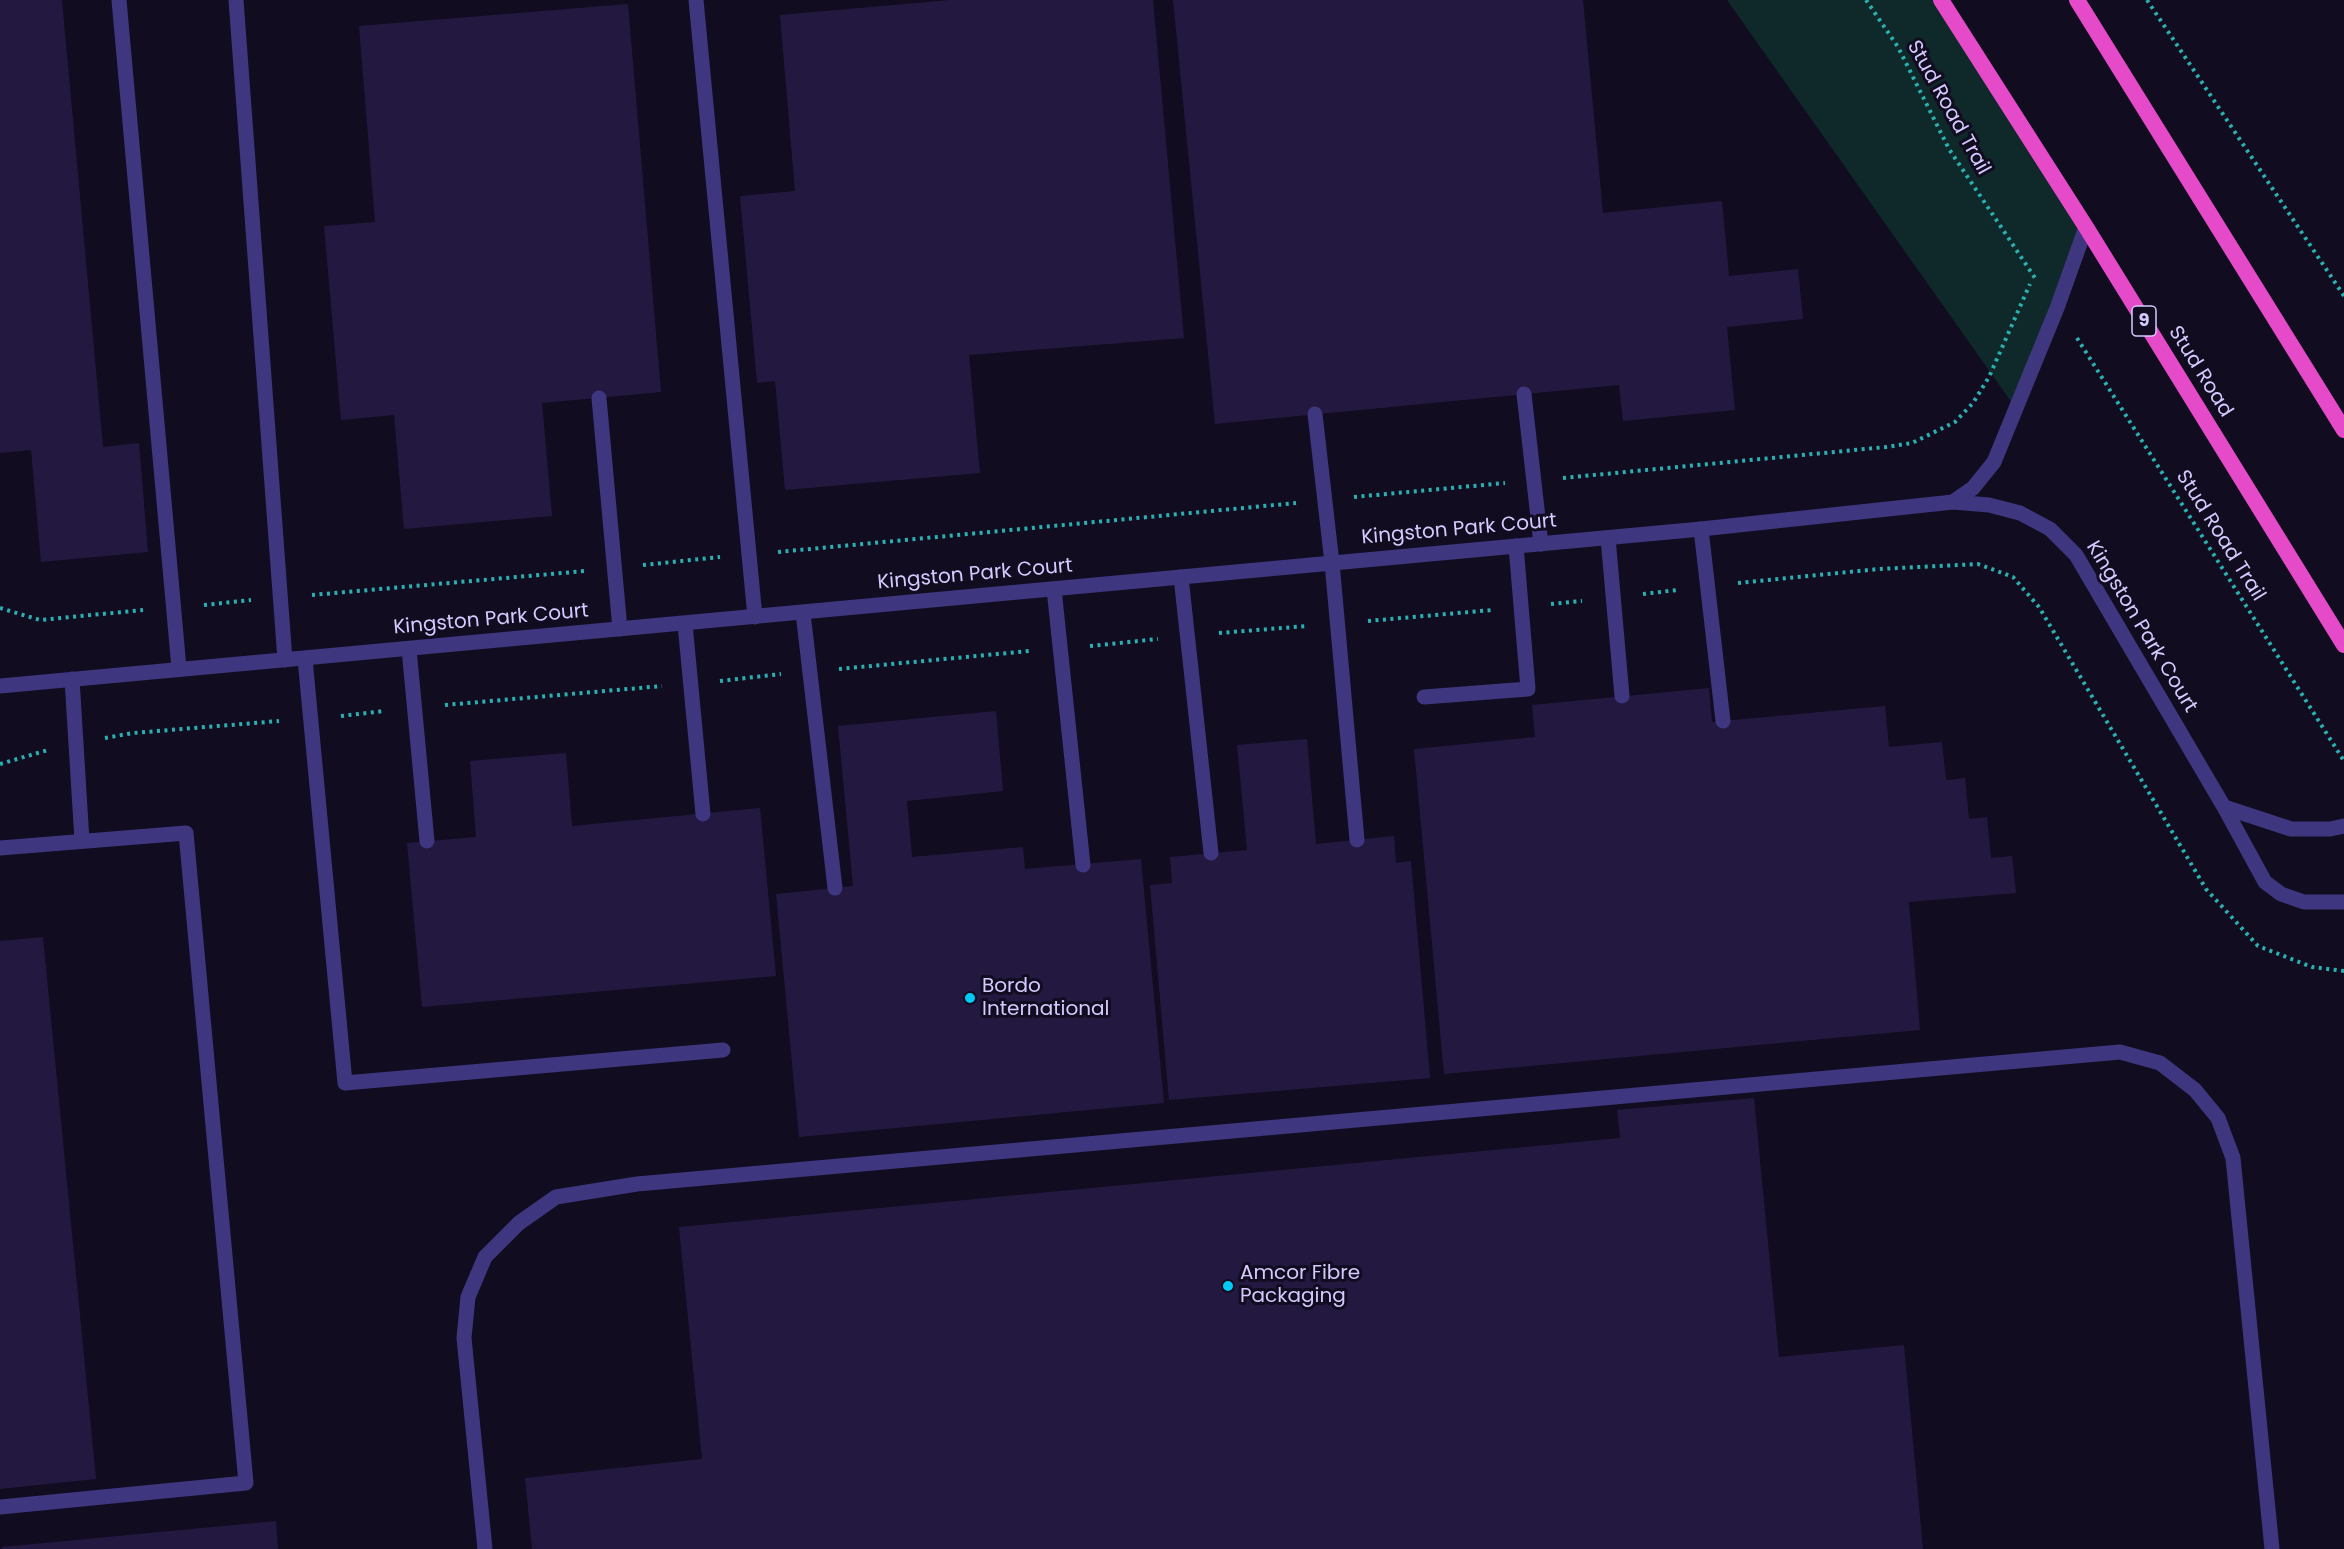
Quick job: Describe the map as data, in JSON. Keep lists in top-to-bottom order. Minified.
{"streets":{"highway":["9","Stud Road"],"street":["Kingston Park Court"],"path":["Stud Road Trail"]},"places":["Bordo International","Amcor Fibre Packaging"]}
